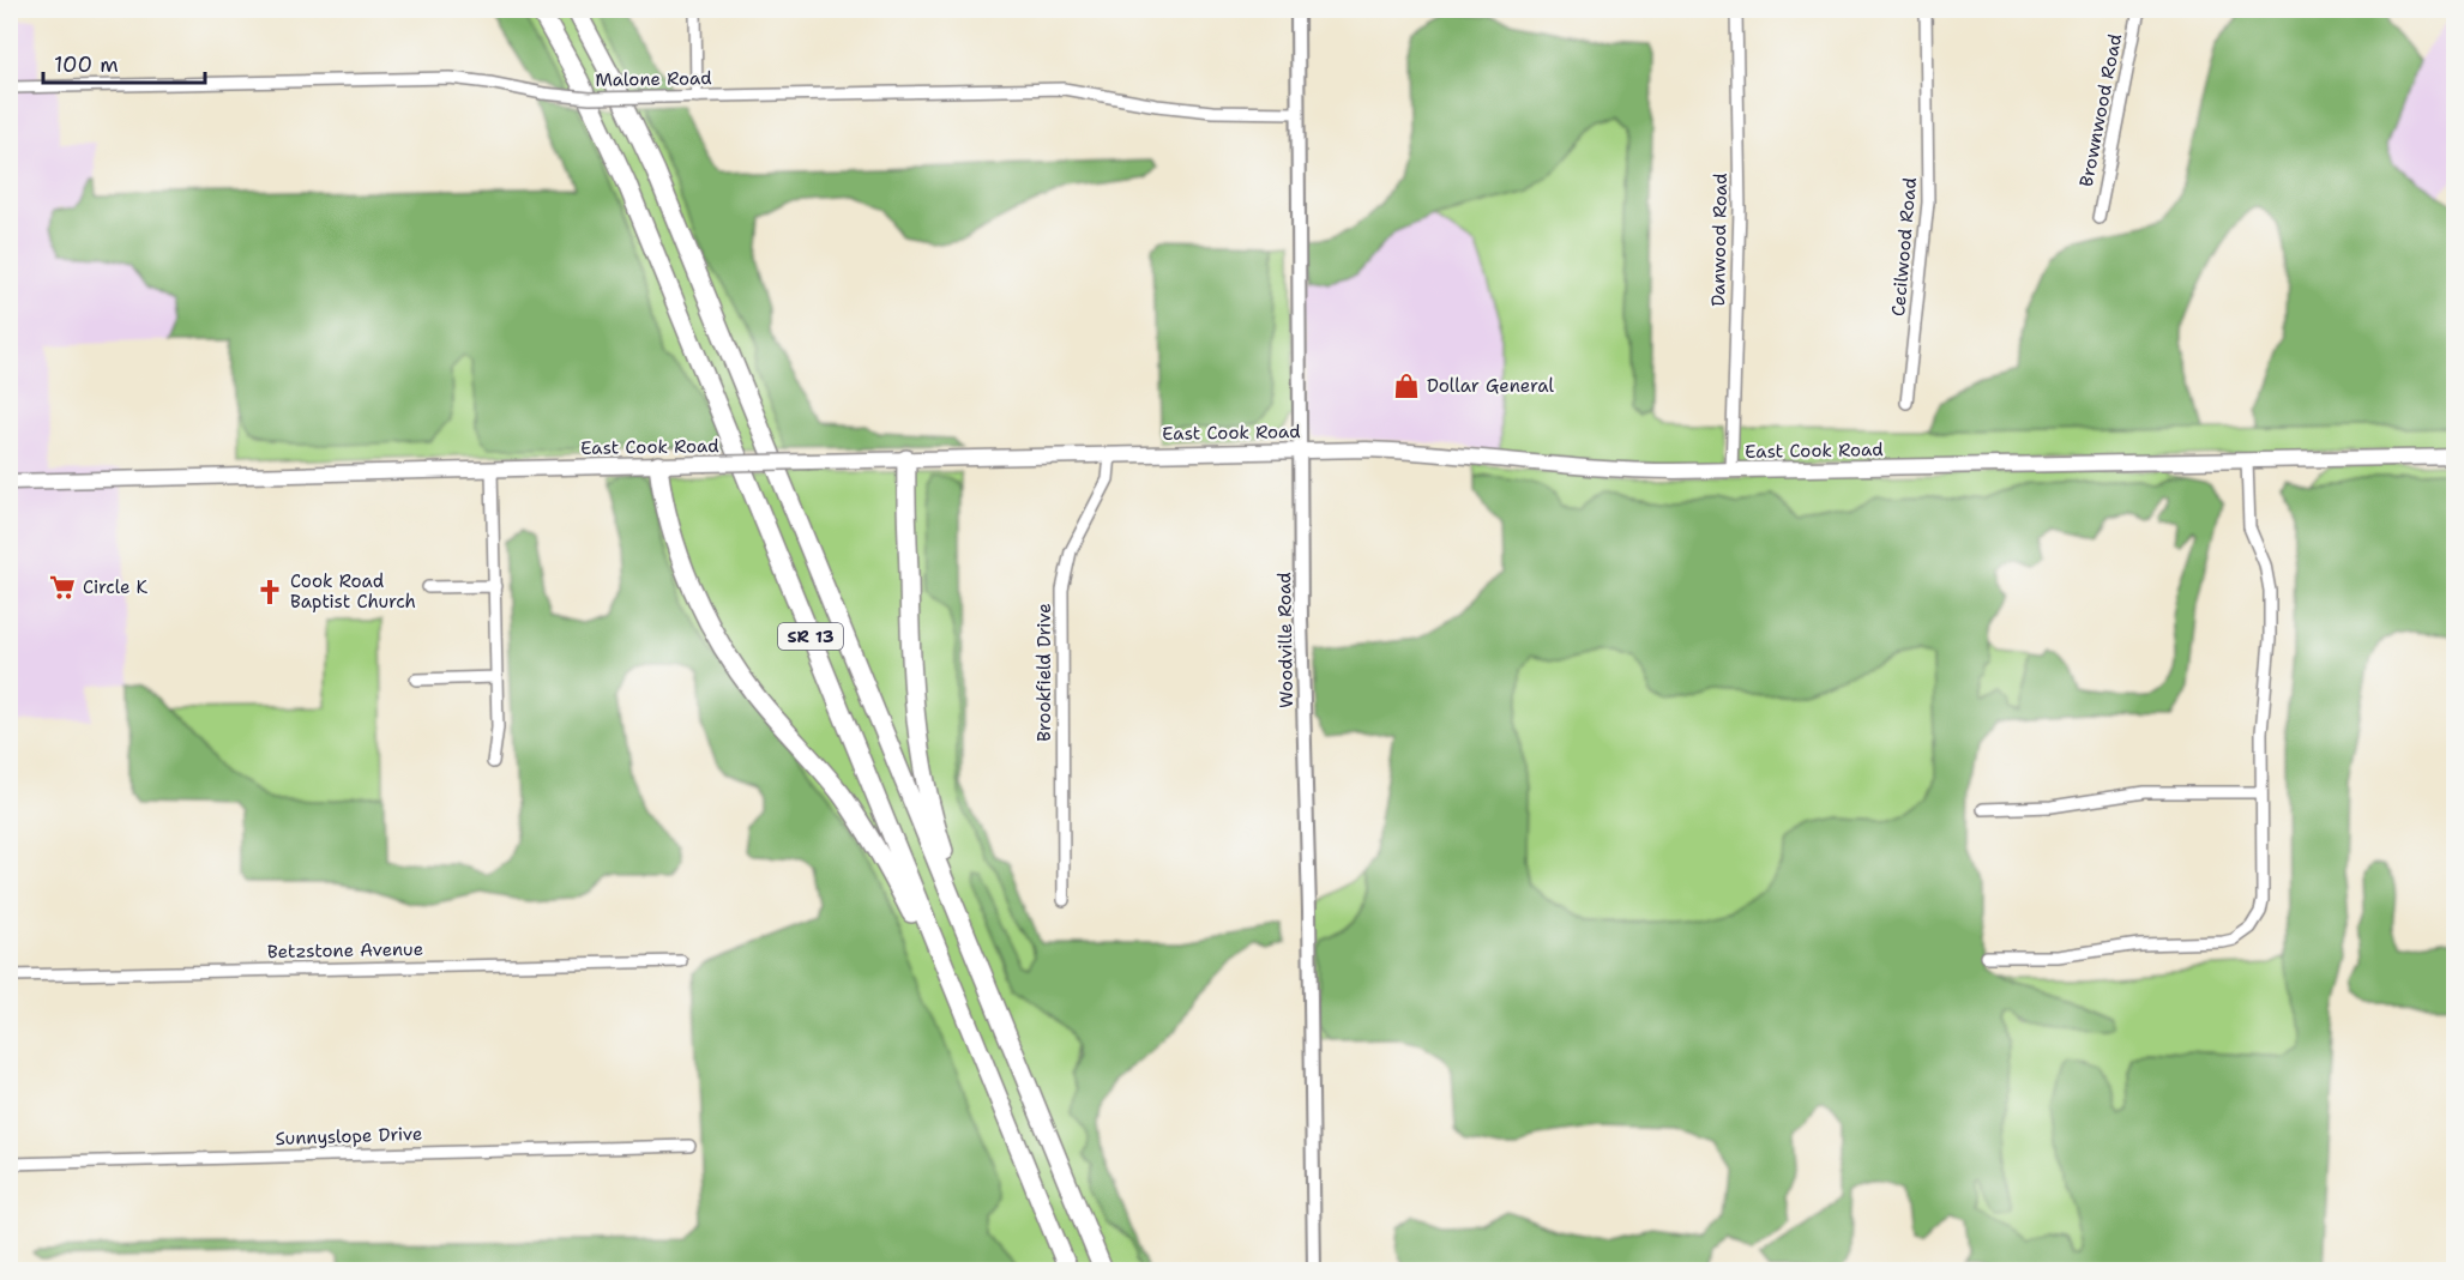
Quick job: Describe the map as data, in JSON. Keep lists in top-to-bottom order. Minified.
{"streets":{"highway":["SR 13"],"main road":["East Cook Road"],"street":["Malone Road","Brownwood Road","Danwood Road","Cecilwood Road","Woodville Road","Brookfield Drive","Betzstone Avenue","Sunnyslope Drive"]},"crossings":[["Malone Road","Woodville Road"],["Danwood Road","East Cook Road"],["East Cook Road","Woodville Road"],["East Cook Road","Brookfield Drive"]],"places":{"shop":["Dollar General"],"supermarket":["Circle K"],"church":["Cook Road Baptist Church"]},"scale_bar":"100 m"}
